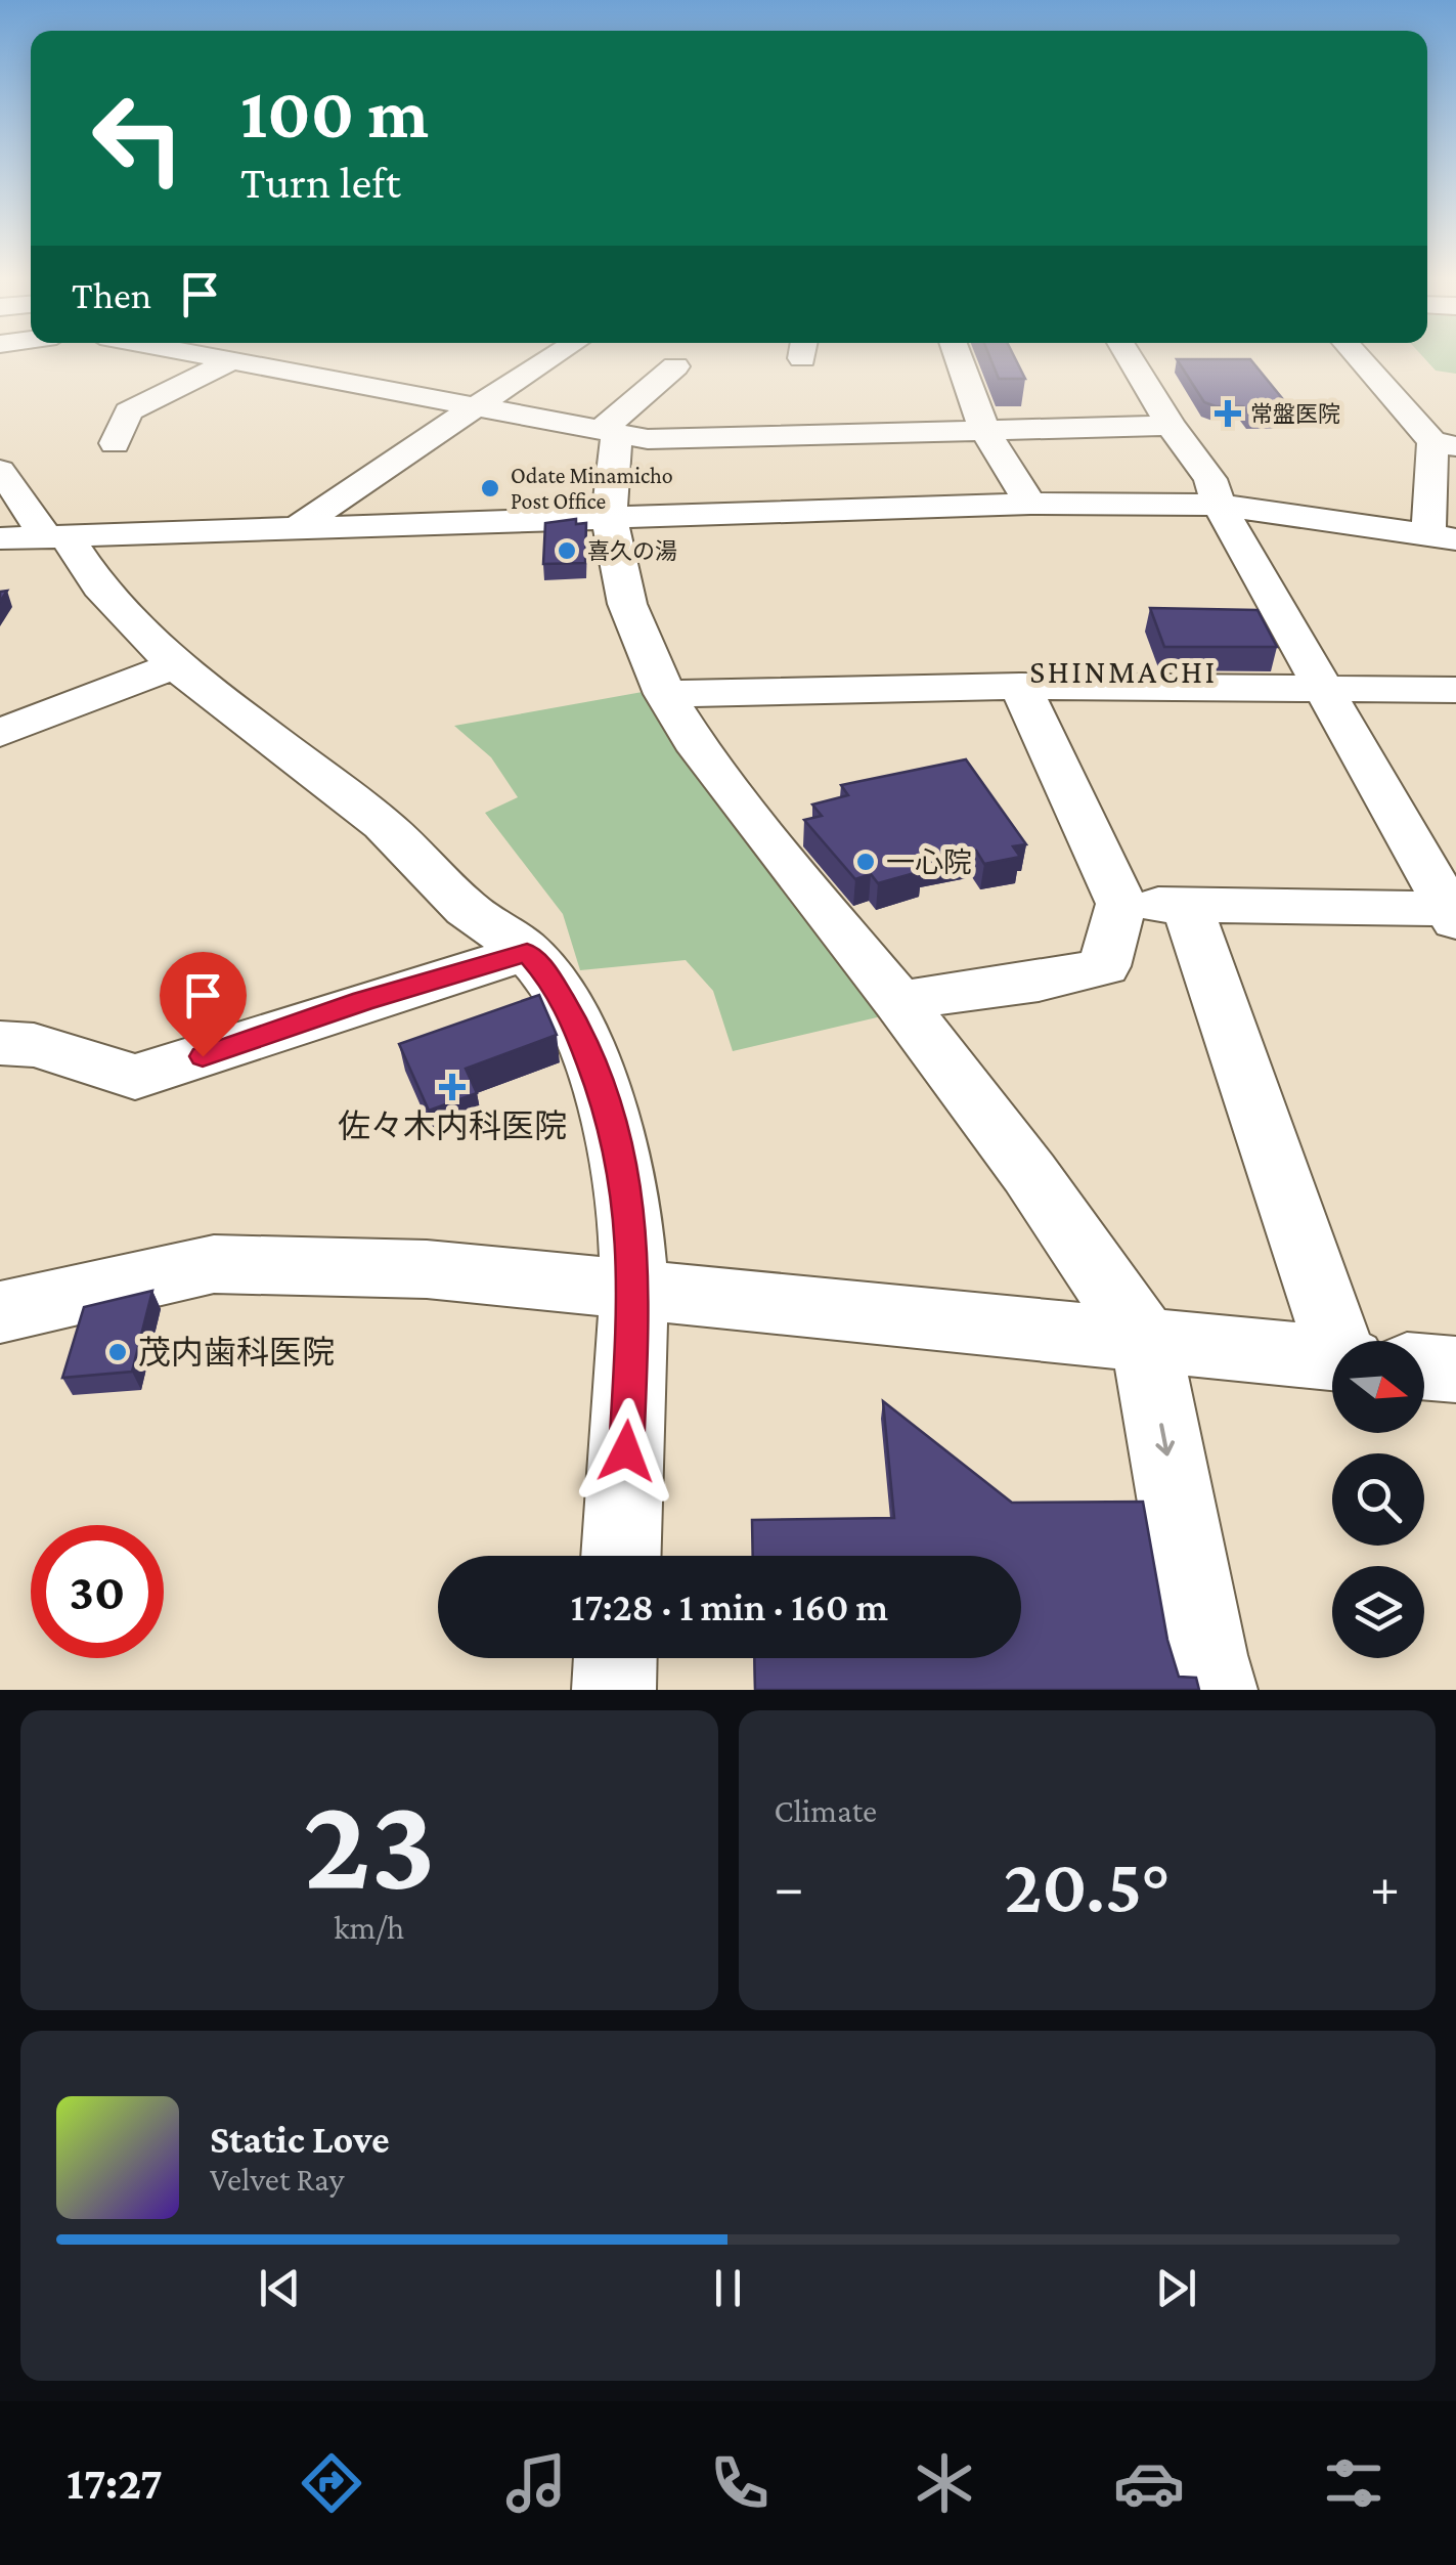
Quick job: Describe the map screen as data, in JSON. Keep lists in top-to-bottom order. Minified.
{"districts":["SHINMACHI"],"places":{"health":["常盤医院","佐々木内科医院"],"other":["Odate Minamicho Post Office","喜久の湯","一心院","茂内歯科医院"]},"north":"right","page":{"turn":["100 m","Turn left"],"then":"Then","limit":"30","trip":"17:28 · 1 min · 160 m","tile":[["23","km/h"],"Climate"],"heat":["−","20.5°","+"],"song":["Static Love","Velvet Ray"],"tabs":"17:27"}}
